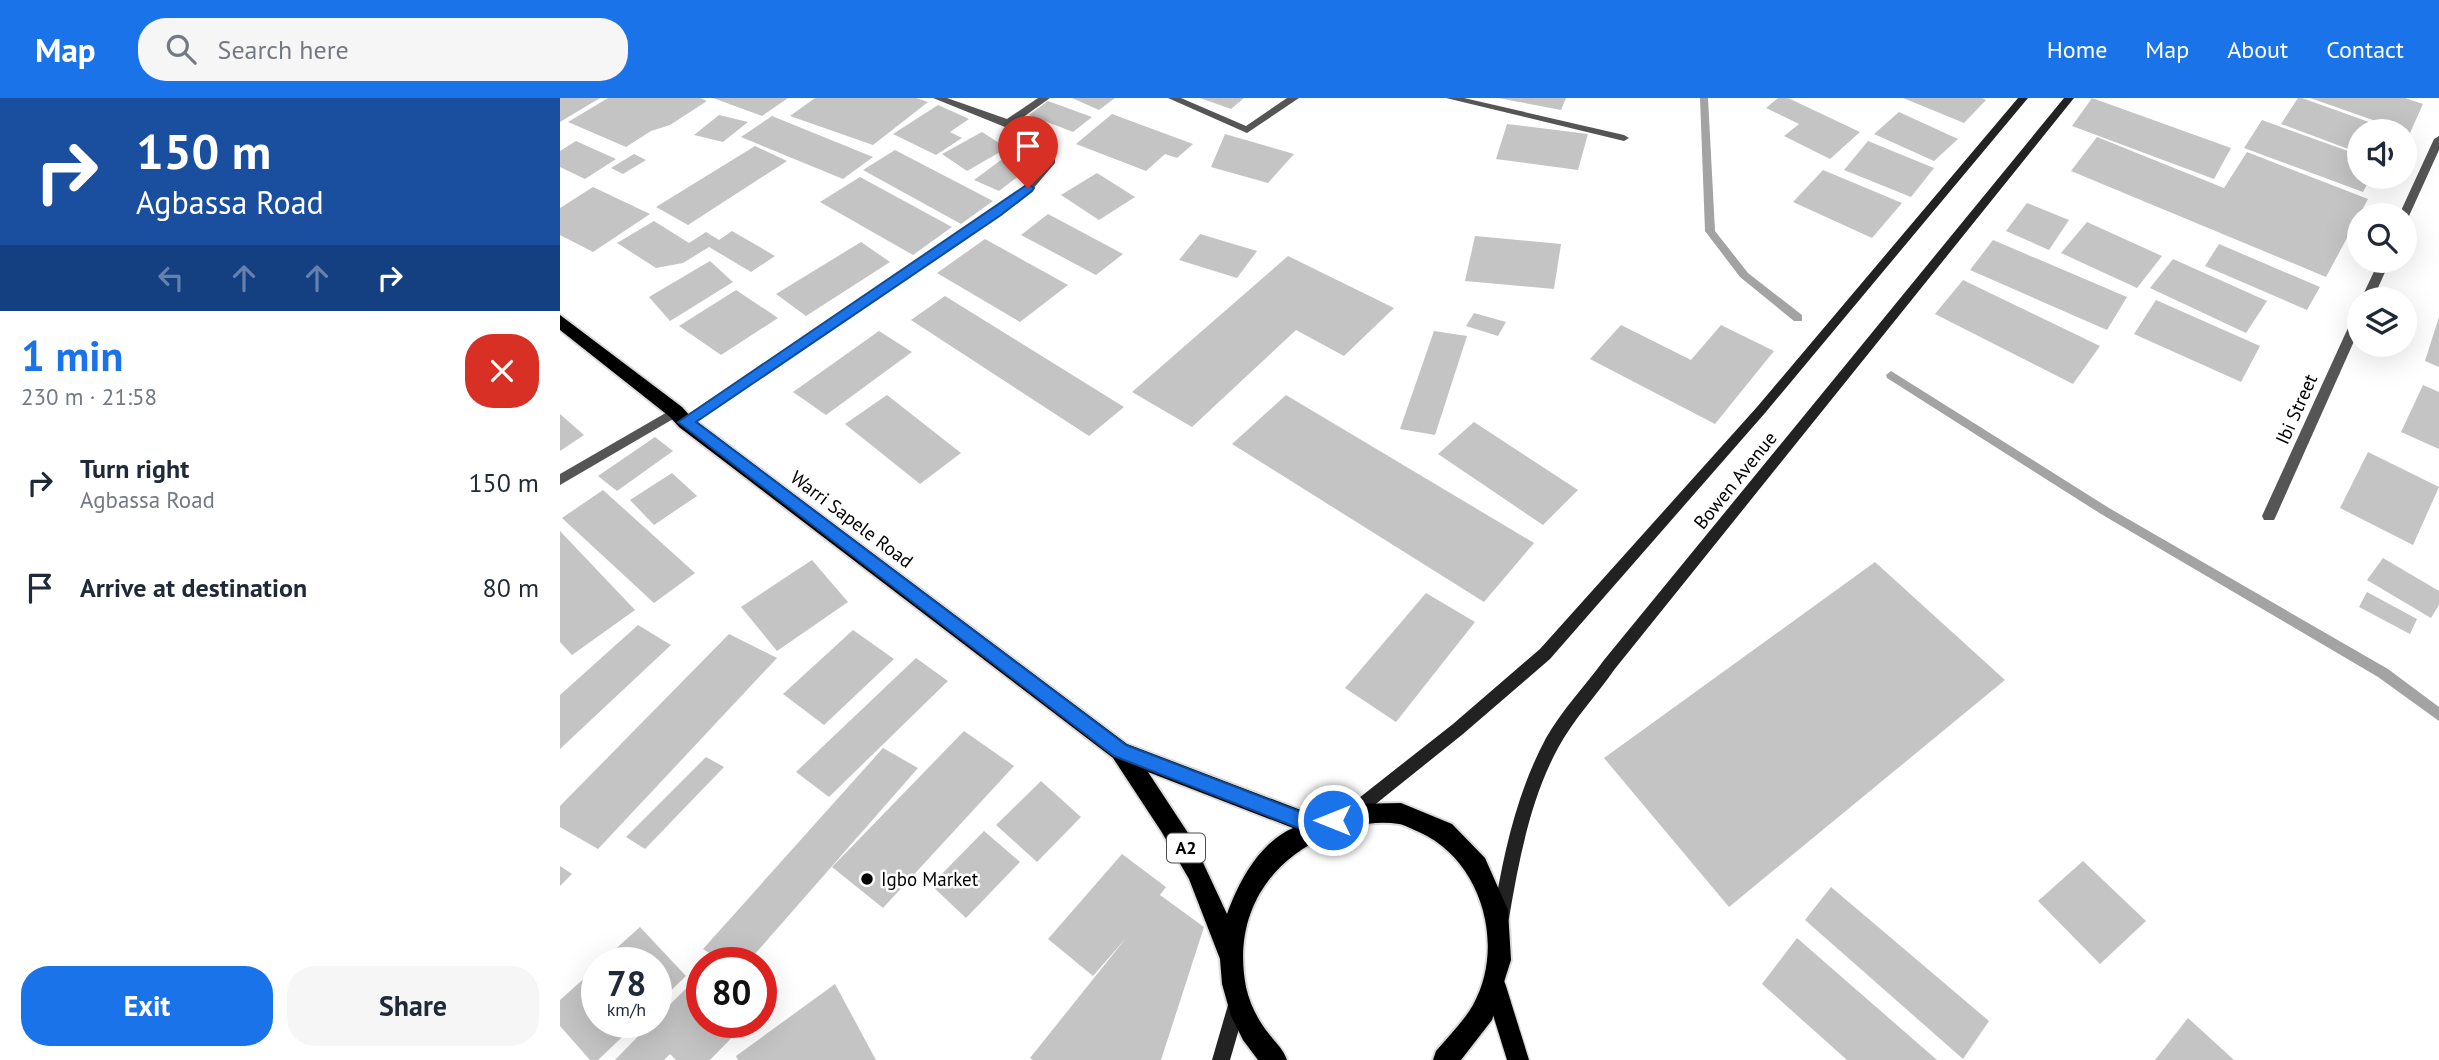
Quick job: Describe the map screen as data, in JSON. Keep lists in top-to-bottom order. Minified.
{"streets":{"highway":["Warri Sapele Road","A2"],"main road":["Bowen Avenue"],"street":["Ibi Street"]},"places":["Igbo Market"],"page":{"header":"Map","search":"Search here","nav":["Home","Map","About","Contact"],"turn":["150 m","Agbassa Road"],"heading":["1 min","230 m · 21:58"],"list":[{"name":"Turn right","note":"Agbassa Road","value":"150 m"},{"name":"Arrive at destination","value":"80 m"}],"speed":"78 km/h","limit":"80","buttons":["Exit","Share"]}}
